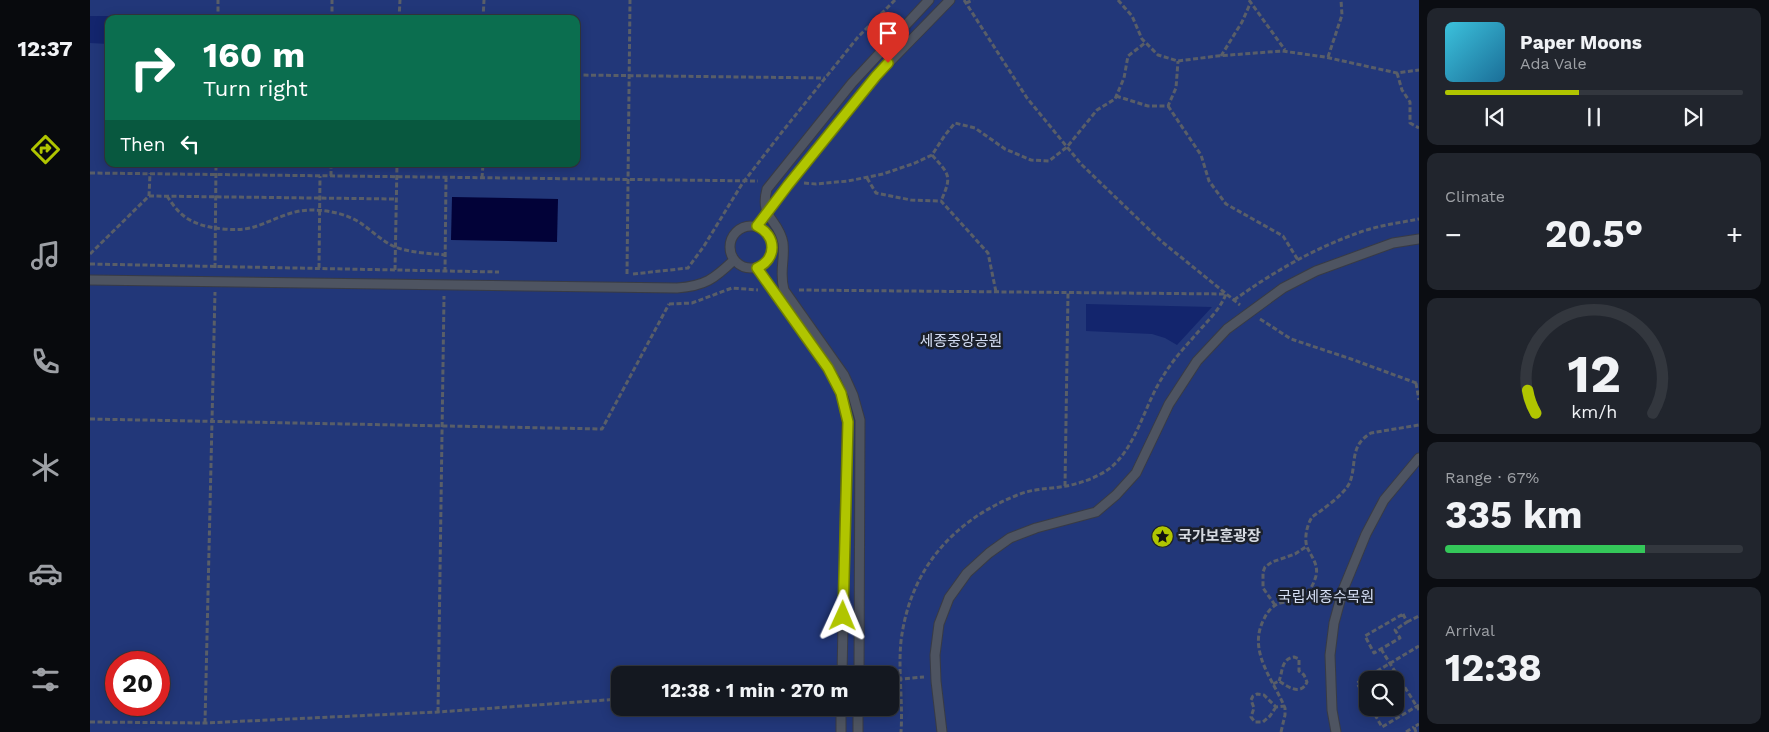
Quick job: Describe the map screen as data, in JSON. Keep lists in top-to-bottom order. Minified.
{"parks":["세종중앙공원","국립세종수목원"],"places":{"place":["국가보훈광장"]},"page":{"tabs":"12:37","turn":["160 m","Turn right"],"song":["Paper Moons","Ada Vale"],"then":"Then","tile":["Climate",["Range · 67%","335 km"],["Arrival","12:38"]],"heat":["−","20.5°","+"],"limit":"20","trip":"12:38 · 1 min · 270 m","gauge":["12","km/h"]}}
